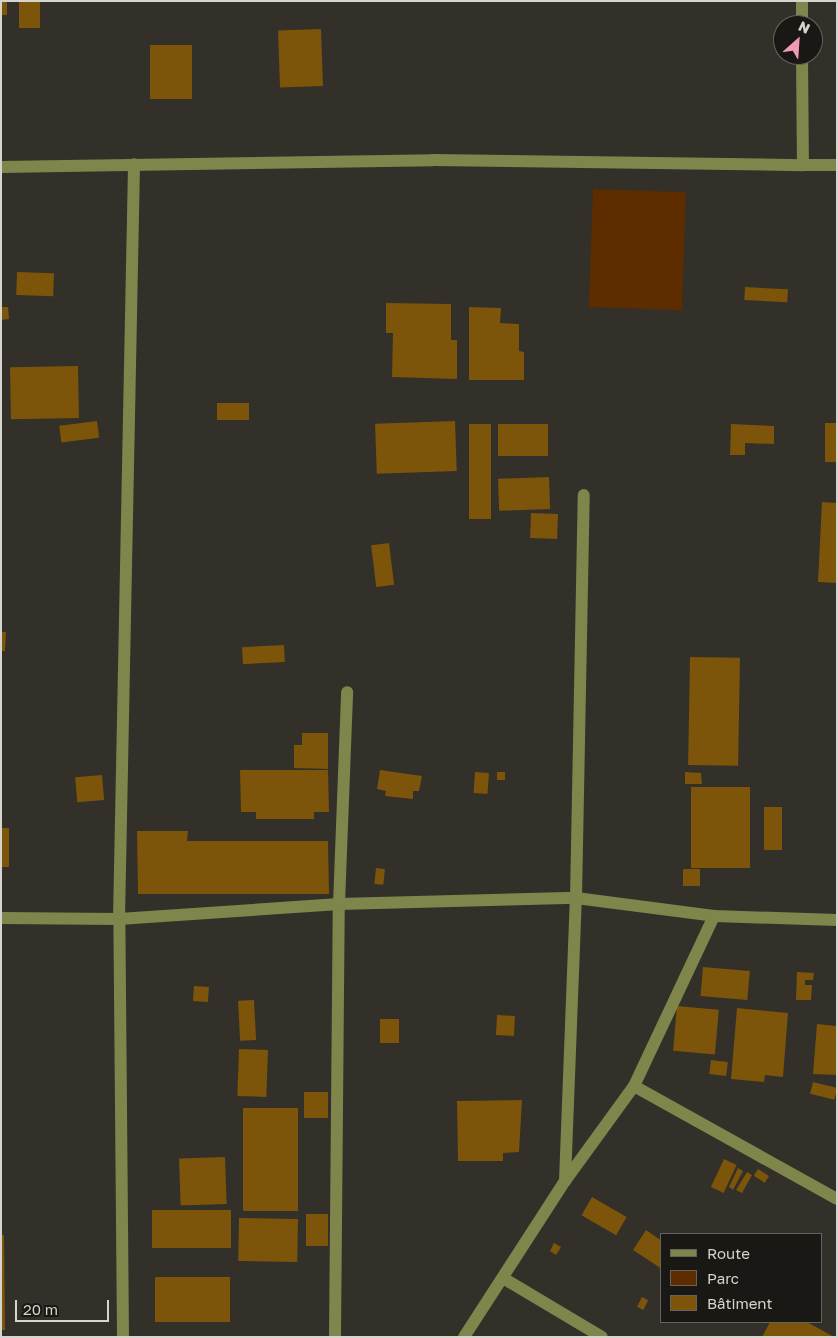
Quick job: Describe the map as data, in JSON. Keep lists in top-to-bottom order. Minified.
{"legend":["Route","Parc","Bâtiment"],"scale_bar":"20 m","north":"top right"}
